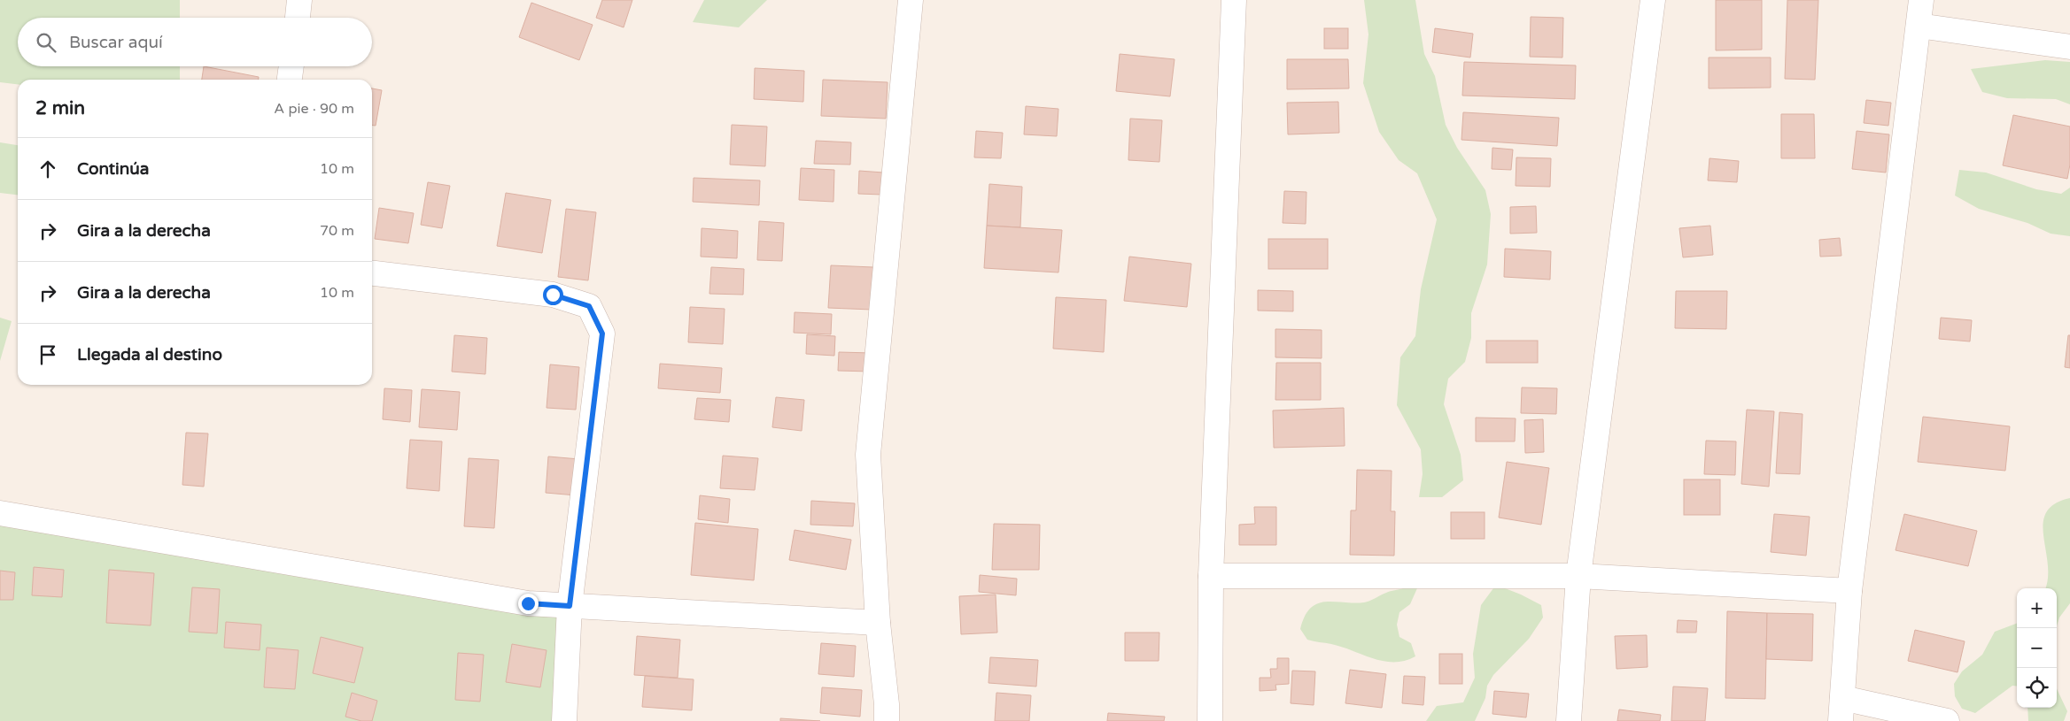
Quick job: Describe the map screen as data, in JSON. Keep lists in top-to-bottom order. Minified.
{"page":{"search":"Buscar aquí","heading":["2 min","A pie · 90 m"],"list":[["Continúa","10 m"],["Gira a la derecha","70 m"],["Gira a la derecha","10 m"],"Llegada al destino"],"map_buttons":["+","−"]}}
